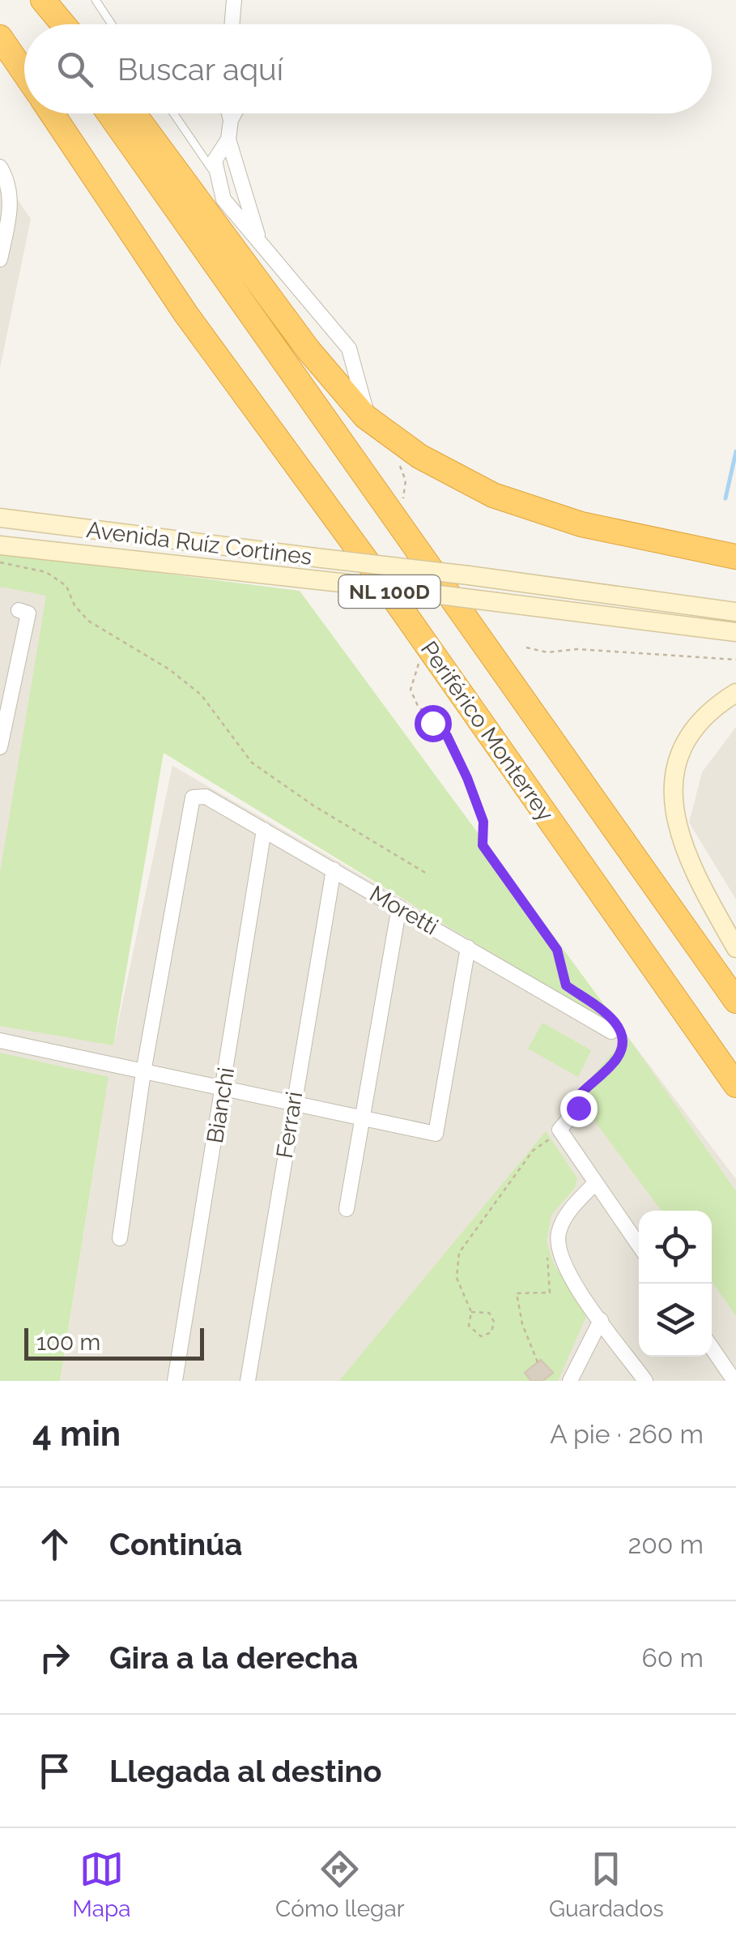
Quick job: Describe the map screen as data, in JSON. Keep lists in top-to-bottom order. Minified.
{"streets":{"highway":["NL 100D","Periférico Monterrey"],"main road":["Avenida Ruíz Cortines"],"street":["Moretti","Bianchi","Ferrari"]},"crossings":[["Moretti","Bianchi"],["Moretti","Ferrari"]],"scale_bar":"100 m","page":{"search":"Buscar aquí","scale":"100 m","heading":["4 min","A pie · 260 m"],"list":[["Continúa","200 m"],["Gira a la derecha","60 m"],"Llegada al destino"],"nav":["Mapa","Cómo llegar","Guardados"]}}
